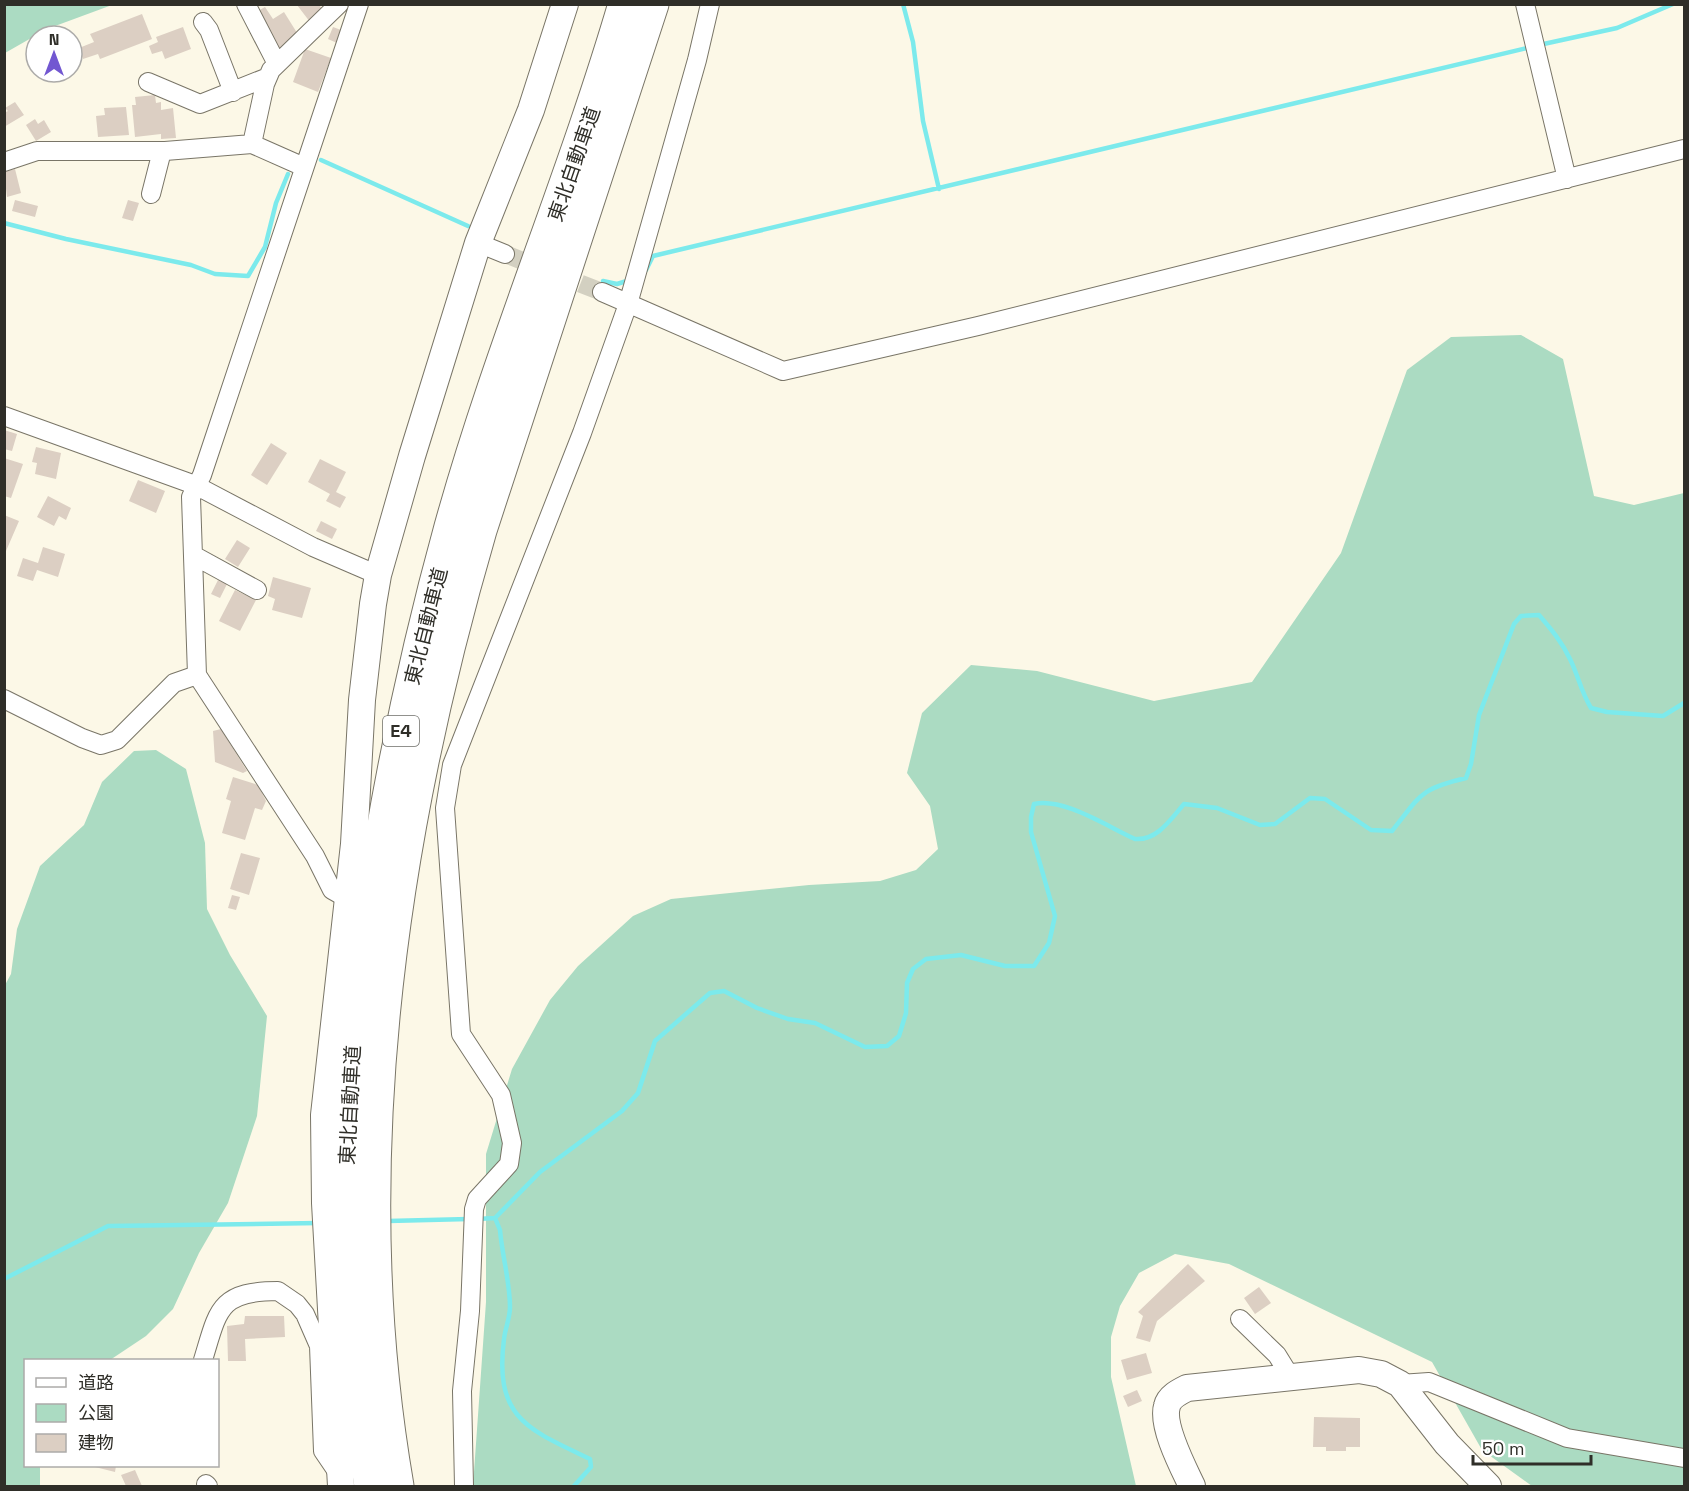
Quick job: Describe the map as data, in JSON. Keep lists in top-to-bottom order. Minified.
{"streets":{"highway":["東北自動車道","E4"]},"legend":["道路","公園","建物"],"scale_bar":"50 m","north":"top"}
